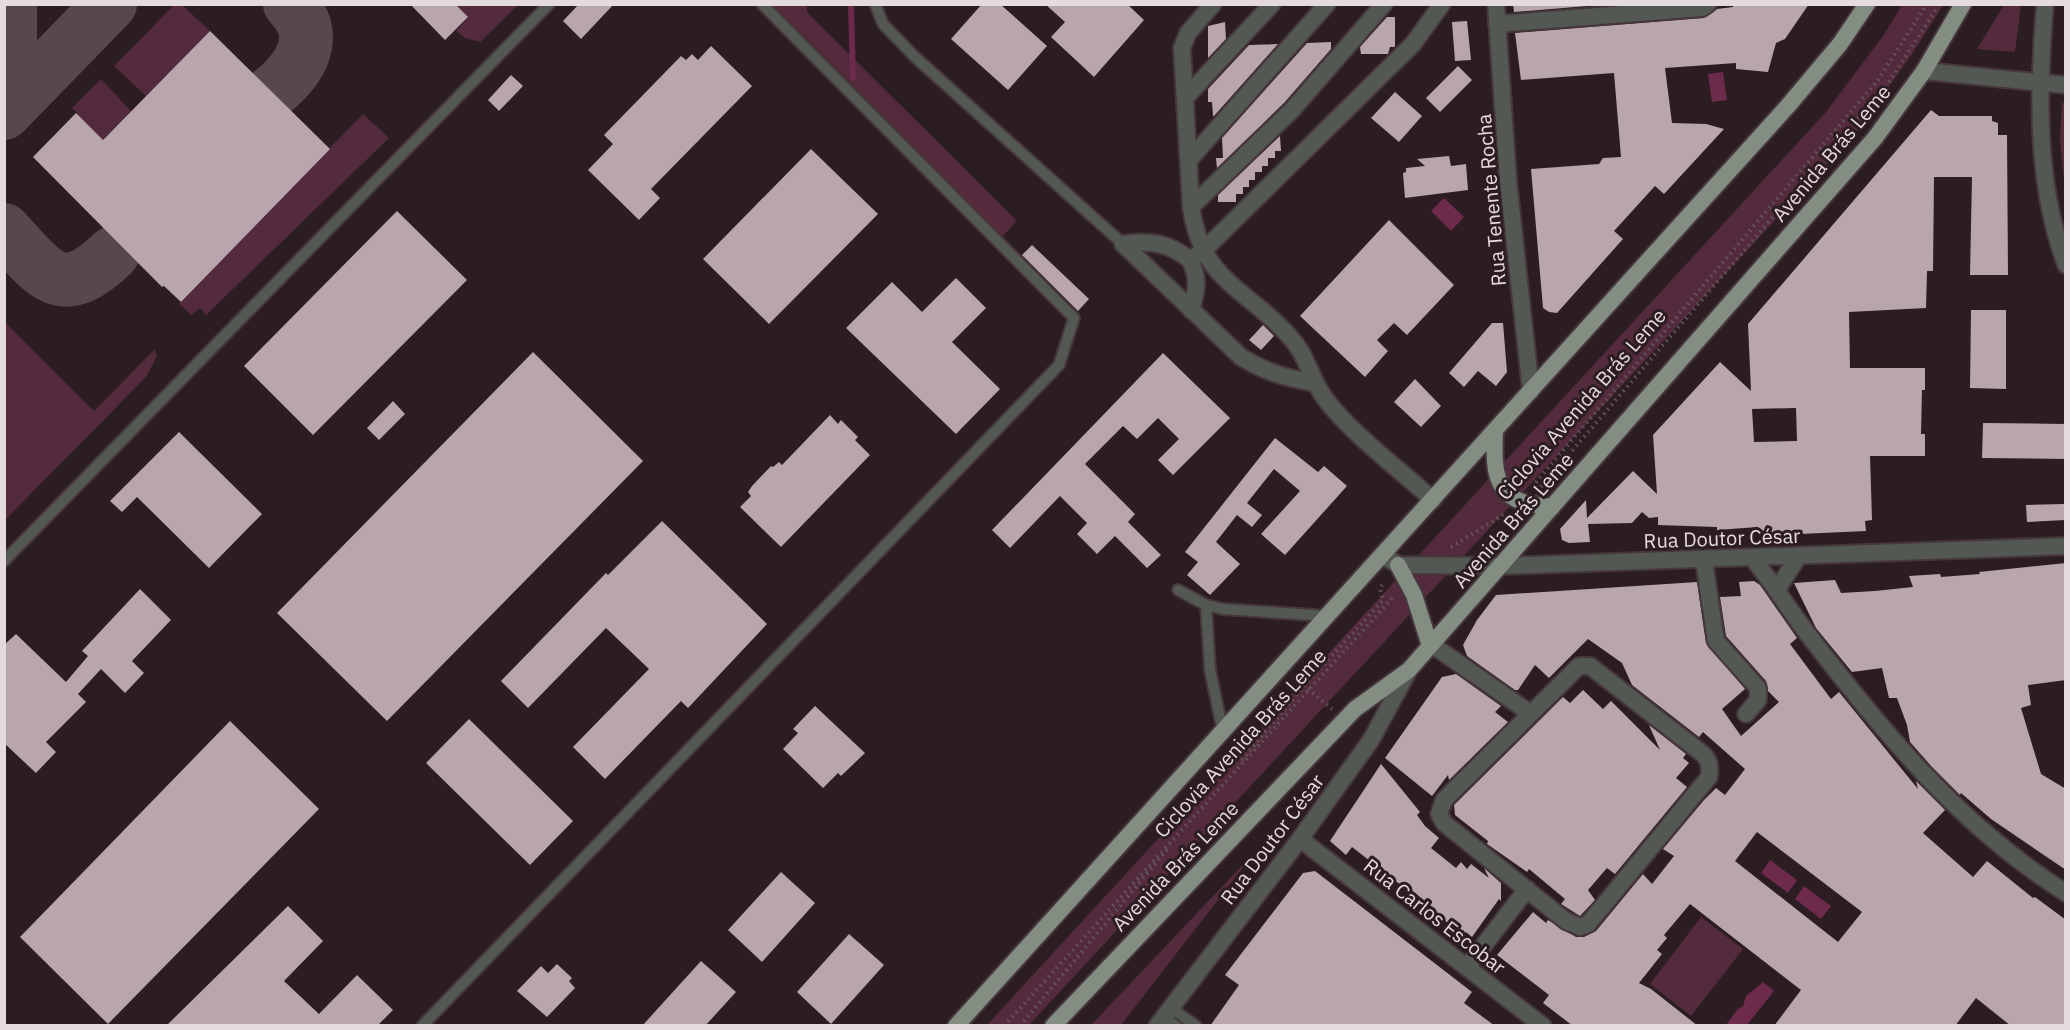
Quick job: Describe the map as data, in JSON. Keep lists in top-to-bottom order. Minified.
{"streets":{"main road":["Avenida Brás Leme"],"street":["Rua Tenente Rocha","Rua Doutor César","Rua Carlos Escobar"],"path":["Ciclovia Avenida Brás Leme"]},"crossings":[["Avenida Brás Leme","Rua Doutor César"],["Rua Doutor César","Rua Carlos Escobar"]]}
